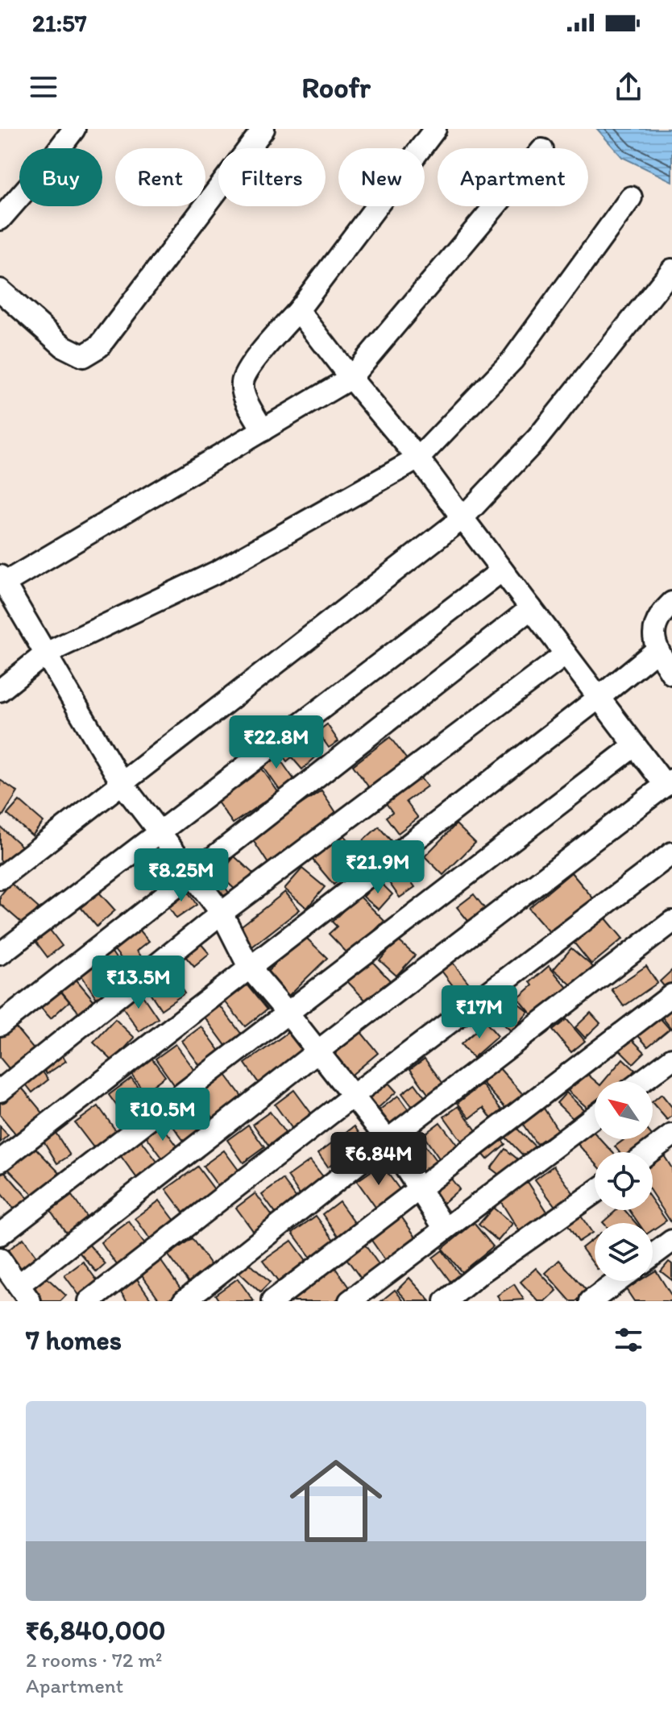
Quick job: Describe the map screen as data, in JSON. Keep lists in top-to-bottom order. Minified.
{"north":"top left","page":{"status":"21:57","header":"Roofr","chip":["Buy","Rent","Filters","New","Apartment"],"price":["₹22.8M","₹21.9M","₹8.25M","₹13.5M","₹17M","₹10.5M","₹6.84M"],"heading":"7 homes","list":[{"name":"₹6,840,000","note":"2 rooms · 72 m² · Apartment"}]}}
